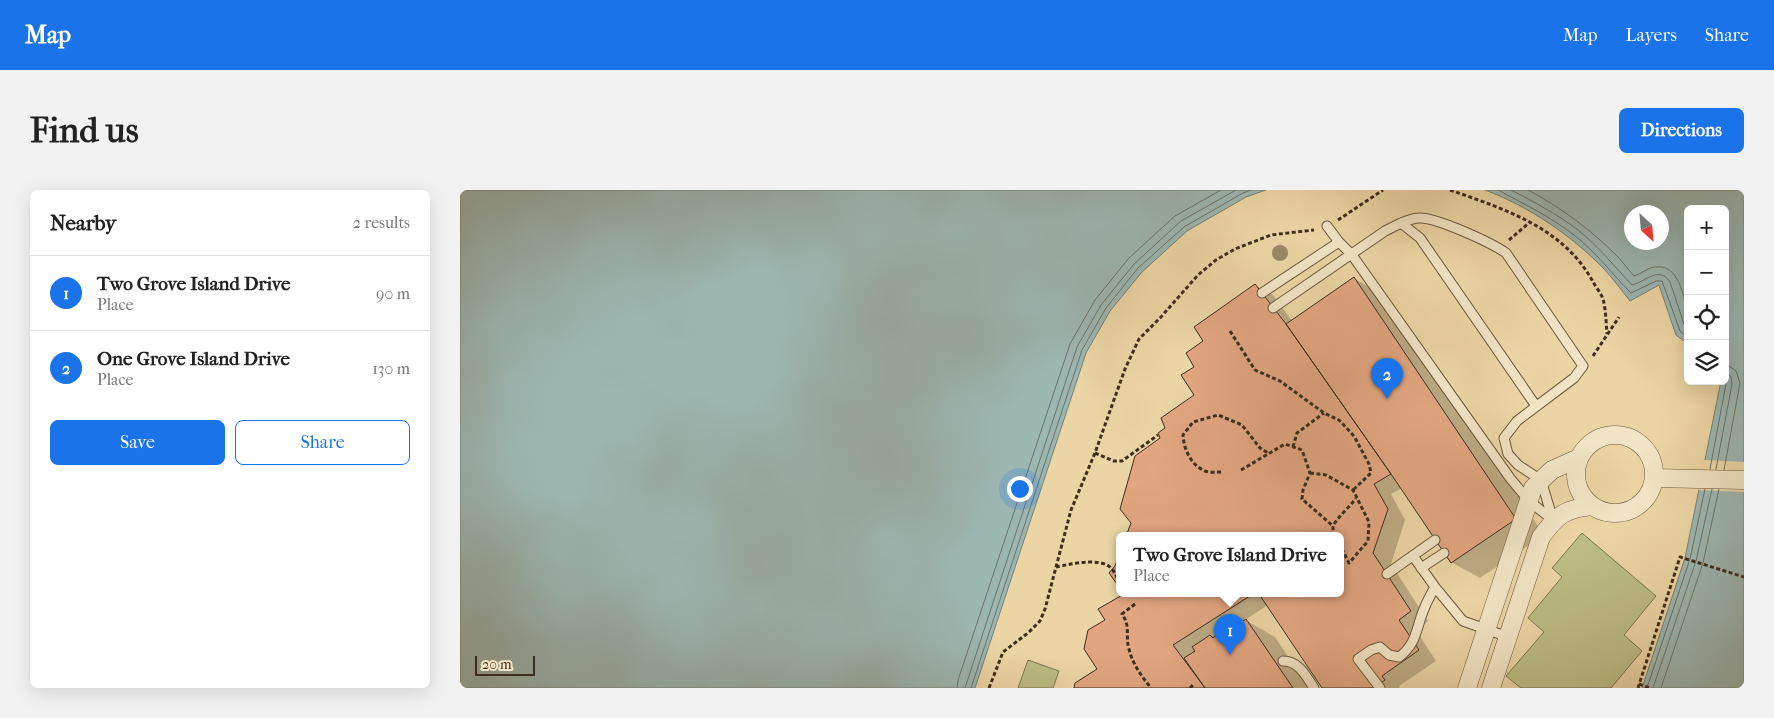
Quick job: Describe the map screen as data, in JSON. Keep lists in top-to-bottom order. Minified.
{"scale_bar":"20 m","north":"bottom right","page":{"header":"Map","nav":["Map","Layers","Share"],"buttons":["Directions",["Save","Share"]],"title":"Find us","heading":["Nearby","2 results"],"map_buttons":["+","−"],"list":[{"mark":"1","name":"Two Grove Island Drive","note":"Place","value":"90 m"},{"mark":"2","name":"One Grove Island Drive","note":"Place","value":"130 m"}],"pins":["2","1"],"popup":["Two Grove Island Drive","Place"],"scale":"20 m"}}
